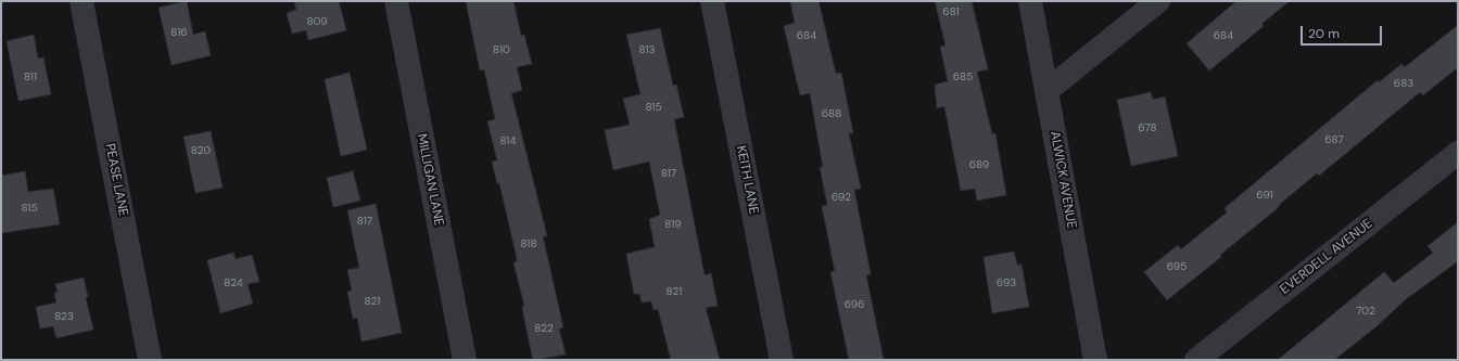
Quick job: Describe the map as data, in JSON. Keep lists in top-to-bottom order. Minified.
{"streets":{"street":["PEASE LANE","MILLIGAN LANE","KEITH LANE","ALWICK AVENUE","EVERDELL AVENUE"]},"house_numbers":["681","809","816","684","684","810","813","811","685","683","815","688","678","687","814","820","689","817","691","692","815","817","819","818","695","824","693","821","821","696","702","823","822"],"scale_bar":"20 m"}
